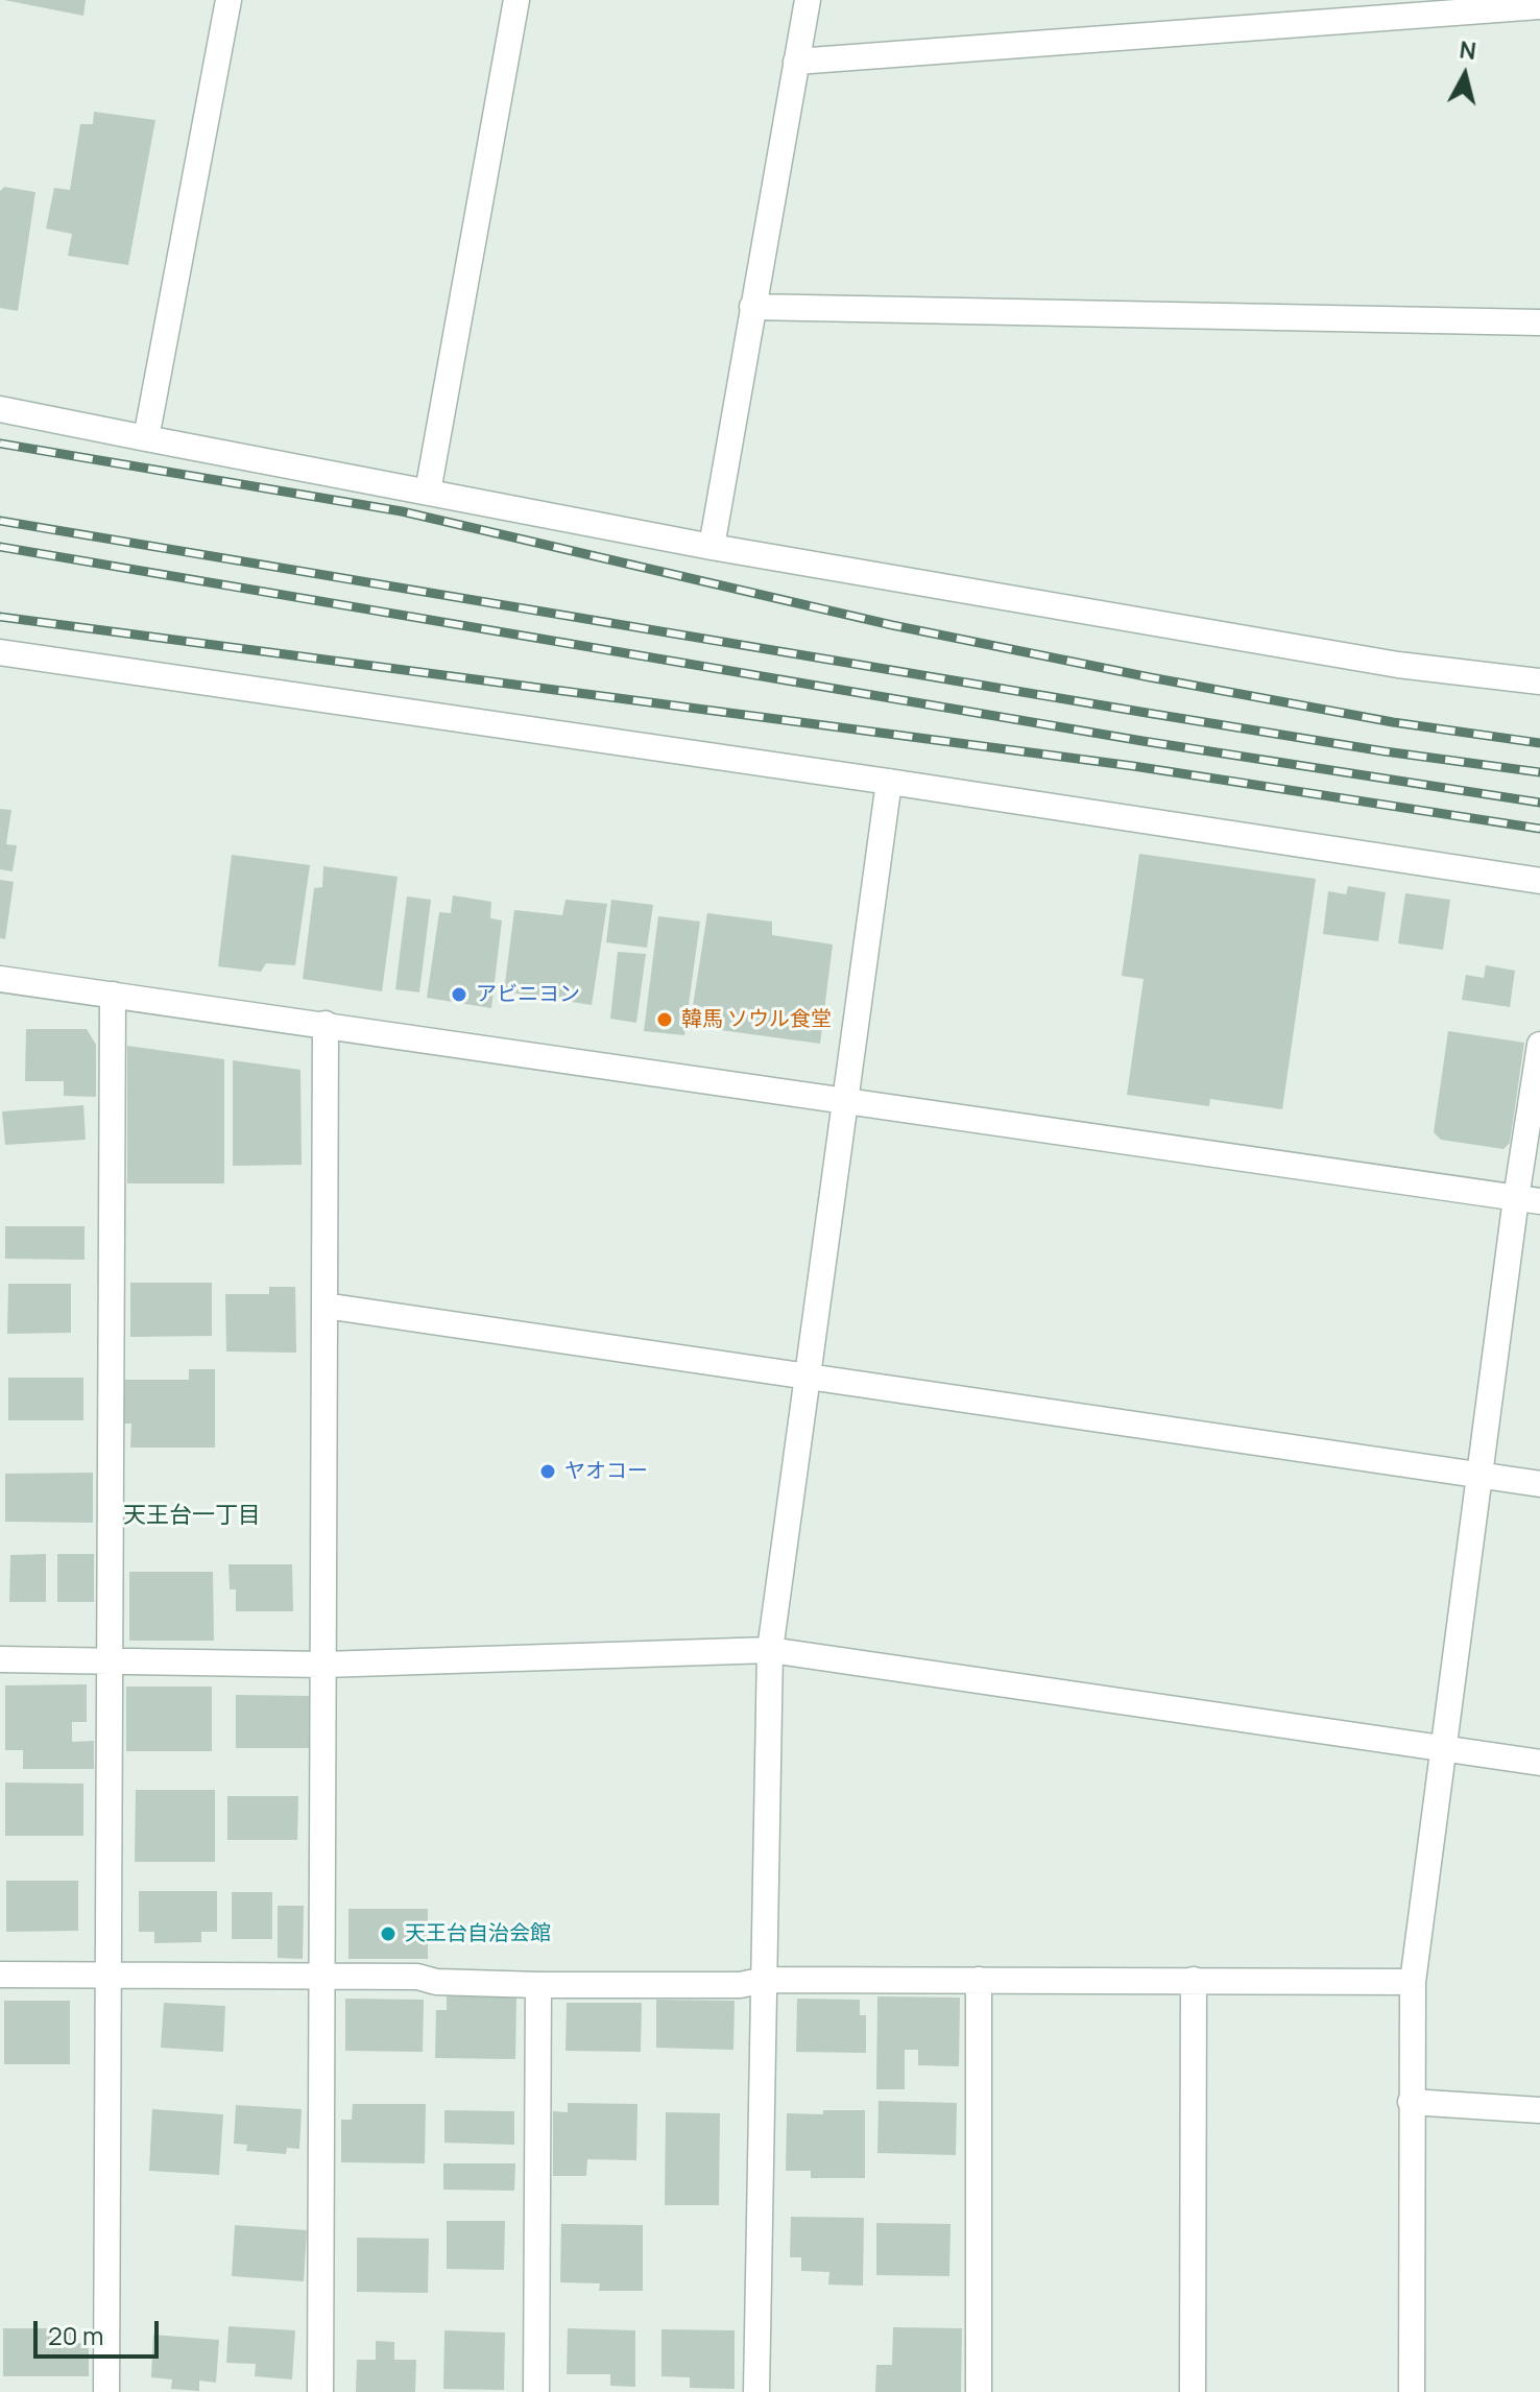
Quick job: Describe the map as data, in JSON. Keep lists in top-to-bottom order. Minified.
{"districts":["天王台一丁目"],"places":["アビニヨン","韓馬 ソウル食堂","ヤオコー","天王台自治会館"],"scale_bar":"20 m","north":"top"}
